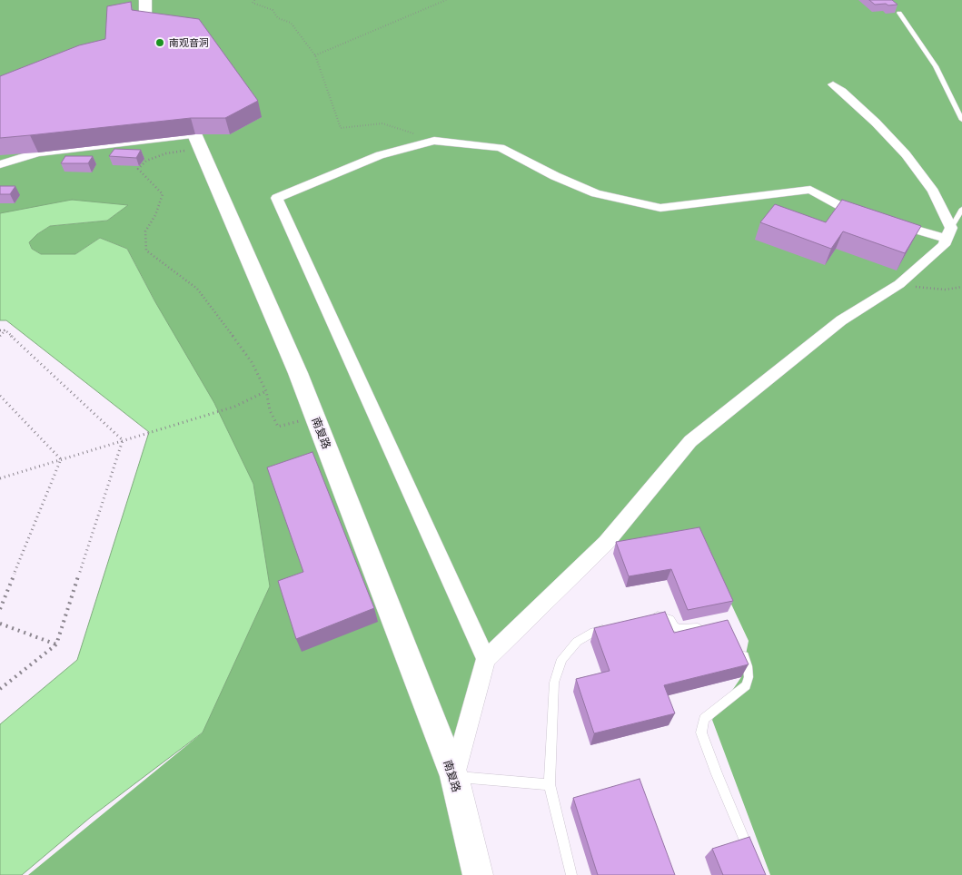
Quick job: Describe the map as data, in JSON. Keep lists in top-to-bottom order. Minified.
{"streets":{"street":["南复路"]},"places":["南观音洞"]}
